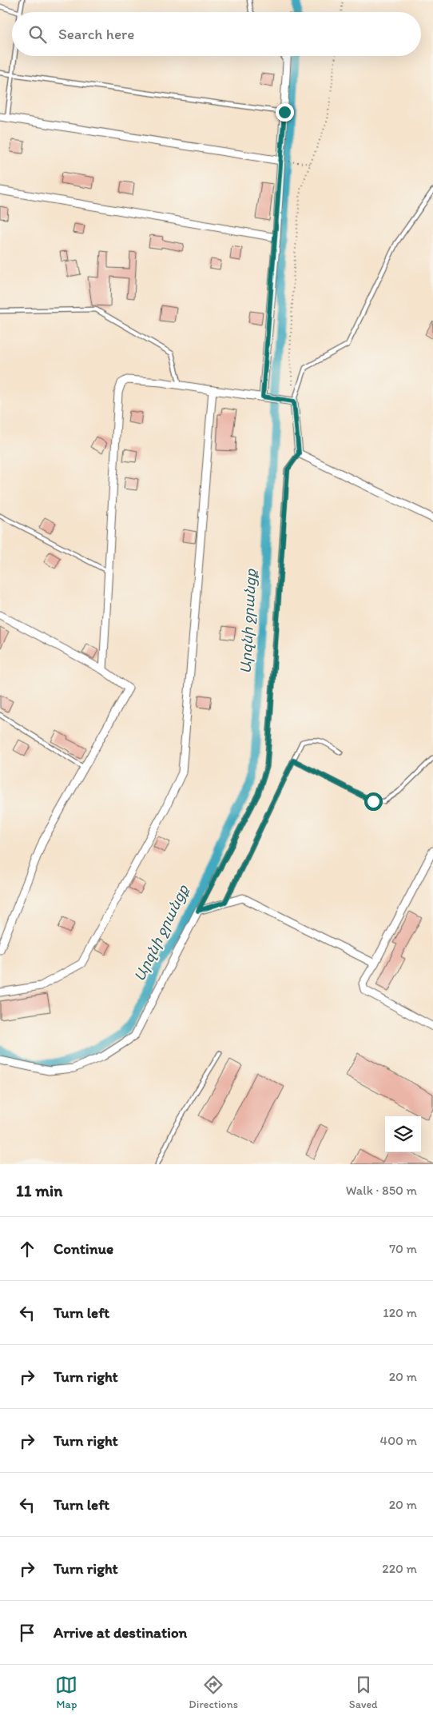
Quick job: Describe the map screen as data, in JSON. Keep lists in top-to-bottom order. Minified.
{"water":["Արզնի ջրանցք"],"page":{"search":"Search here","heading":["11 min","Walk · 850 m"],"list":[["Continue","70 m"],["Turn left","120 m"],["Turn right","20 m"],["Turn right","400 m"],["Turn left","20 m"],["Turn right","220 m"],"Arrive at destination"],"nav":["Map","Directions","Saved"]}}
